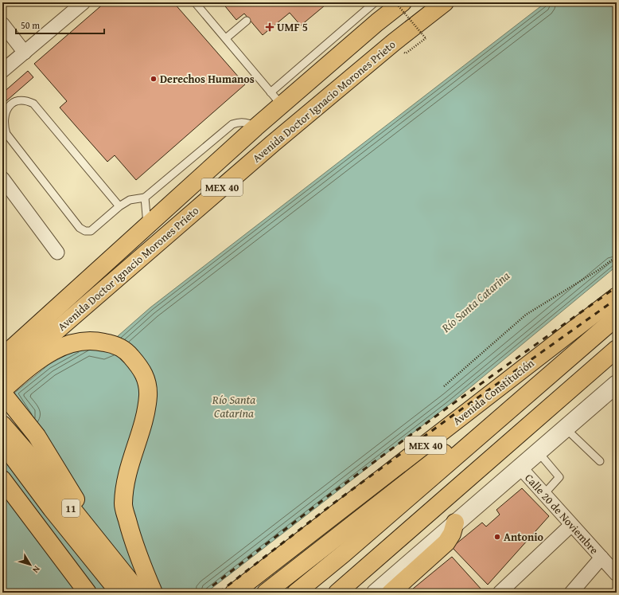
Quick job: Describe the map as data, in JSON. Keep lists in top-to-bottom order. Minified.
{"streets":{"main road":["Avenida Doctor Ignacio Morones Prieto","MEX 40","Avenida Constitución","11"],"street":["Calle 20 de Noviembre"]},"water":["Río Santa Catarina"],"places":{"health":["UMF 5"],"other":["Derechos Humanos","Antonio"]},"scale_bar":"50 m","north":"bottom right"}
